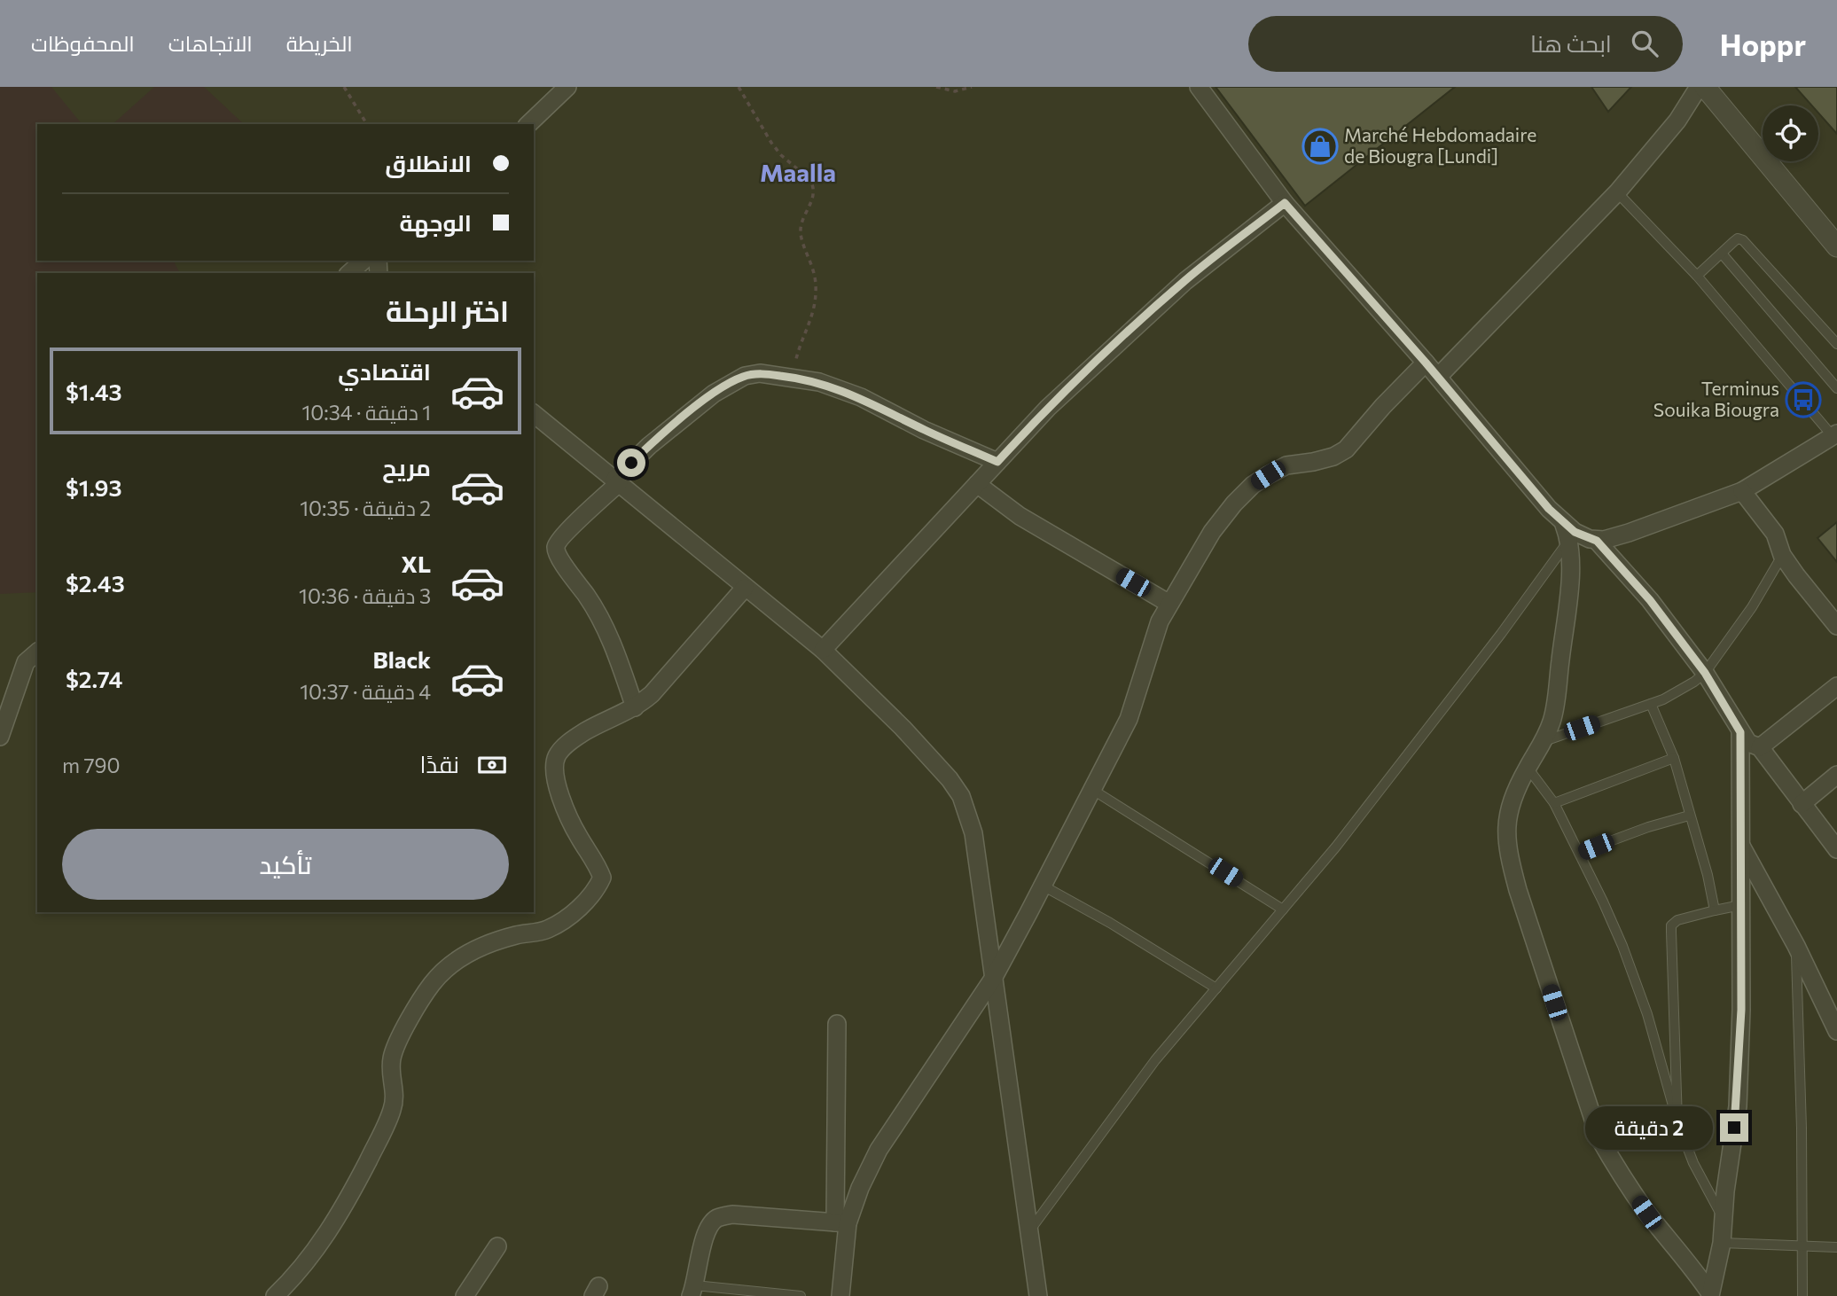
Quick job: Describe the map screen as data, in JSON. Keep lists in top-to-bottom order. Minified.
{"districts":["Maalla"],"places":{"shop":["Marché Hebdomadaire de Biougra [Lundi]"],"bus stop":["Terminus Souika Biougra"]},"page":{"header":"Hoppr","search":"ابحث هنا","nav":["الخريطة","الاتجاهات","المحفوظات"],"banner":["الانطلاق","الوجهة"],"heading":"اختر الرحلة","list":[{"name":"اقتصادي","note":"1 دقيقة · 10:34","value":"$1.43"},{"name":"مريح","note":"2 دقيقة · 10:35","value":"$1.93"},{"name":"XL","note":"3 دقيقة · 10:36","value":"$2.43"},{"name":"Black","note":"4 دقيقة · 10:37","value":"$2.74"}],"pay":["نقدًا","790 m"],"buttons":"تأكيد","bubble":"2 دقيقة"}}
